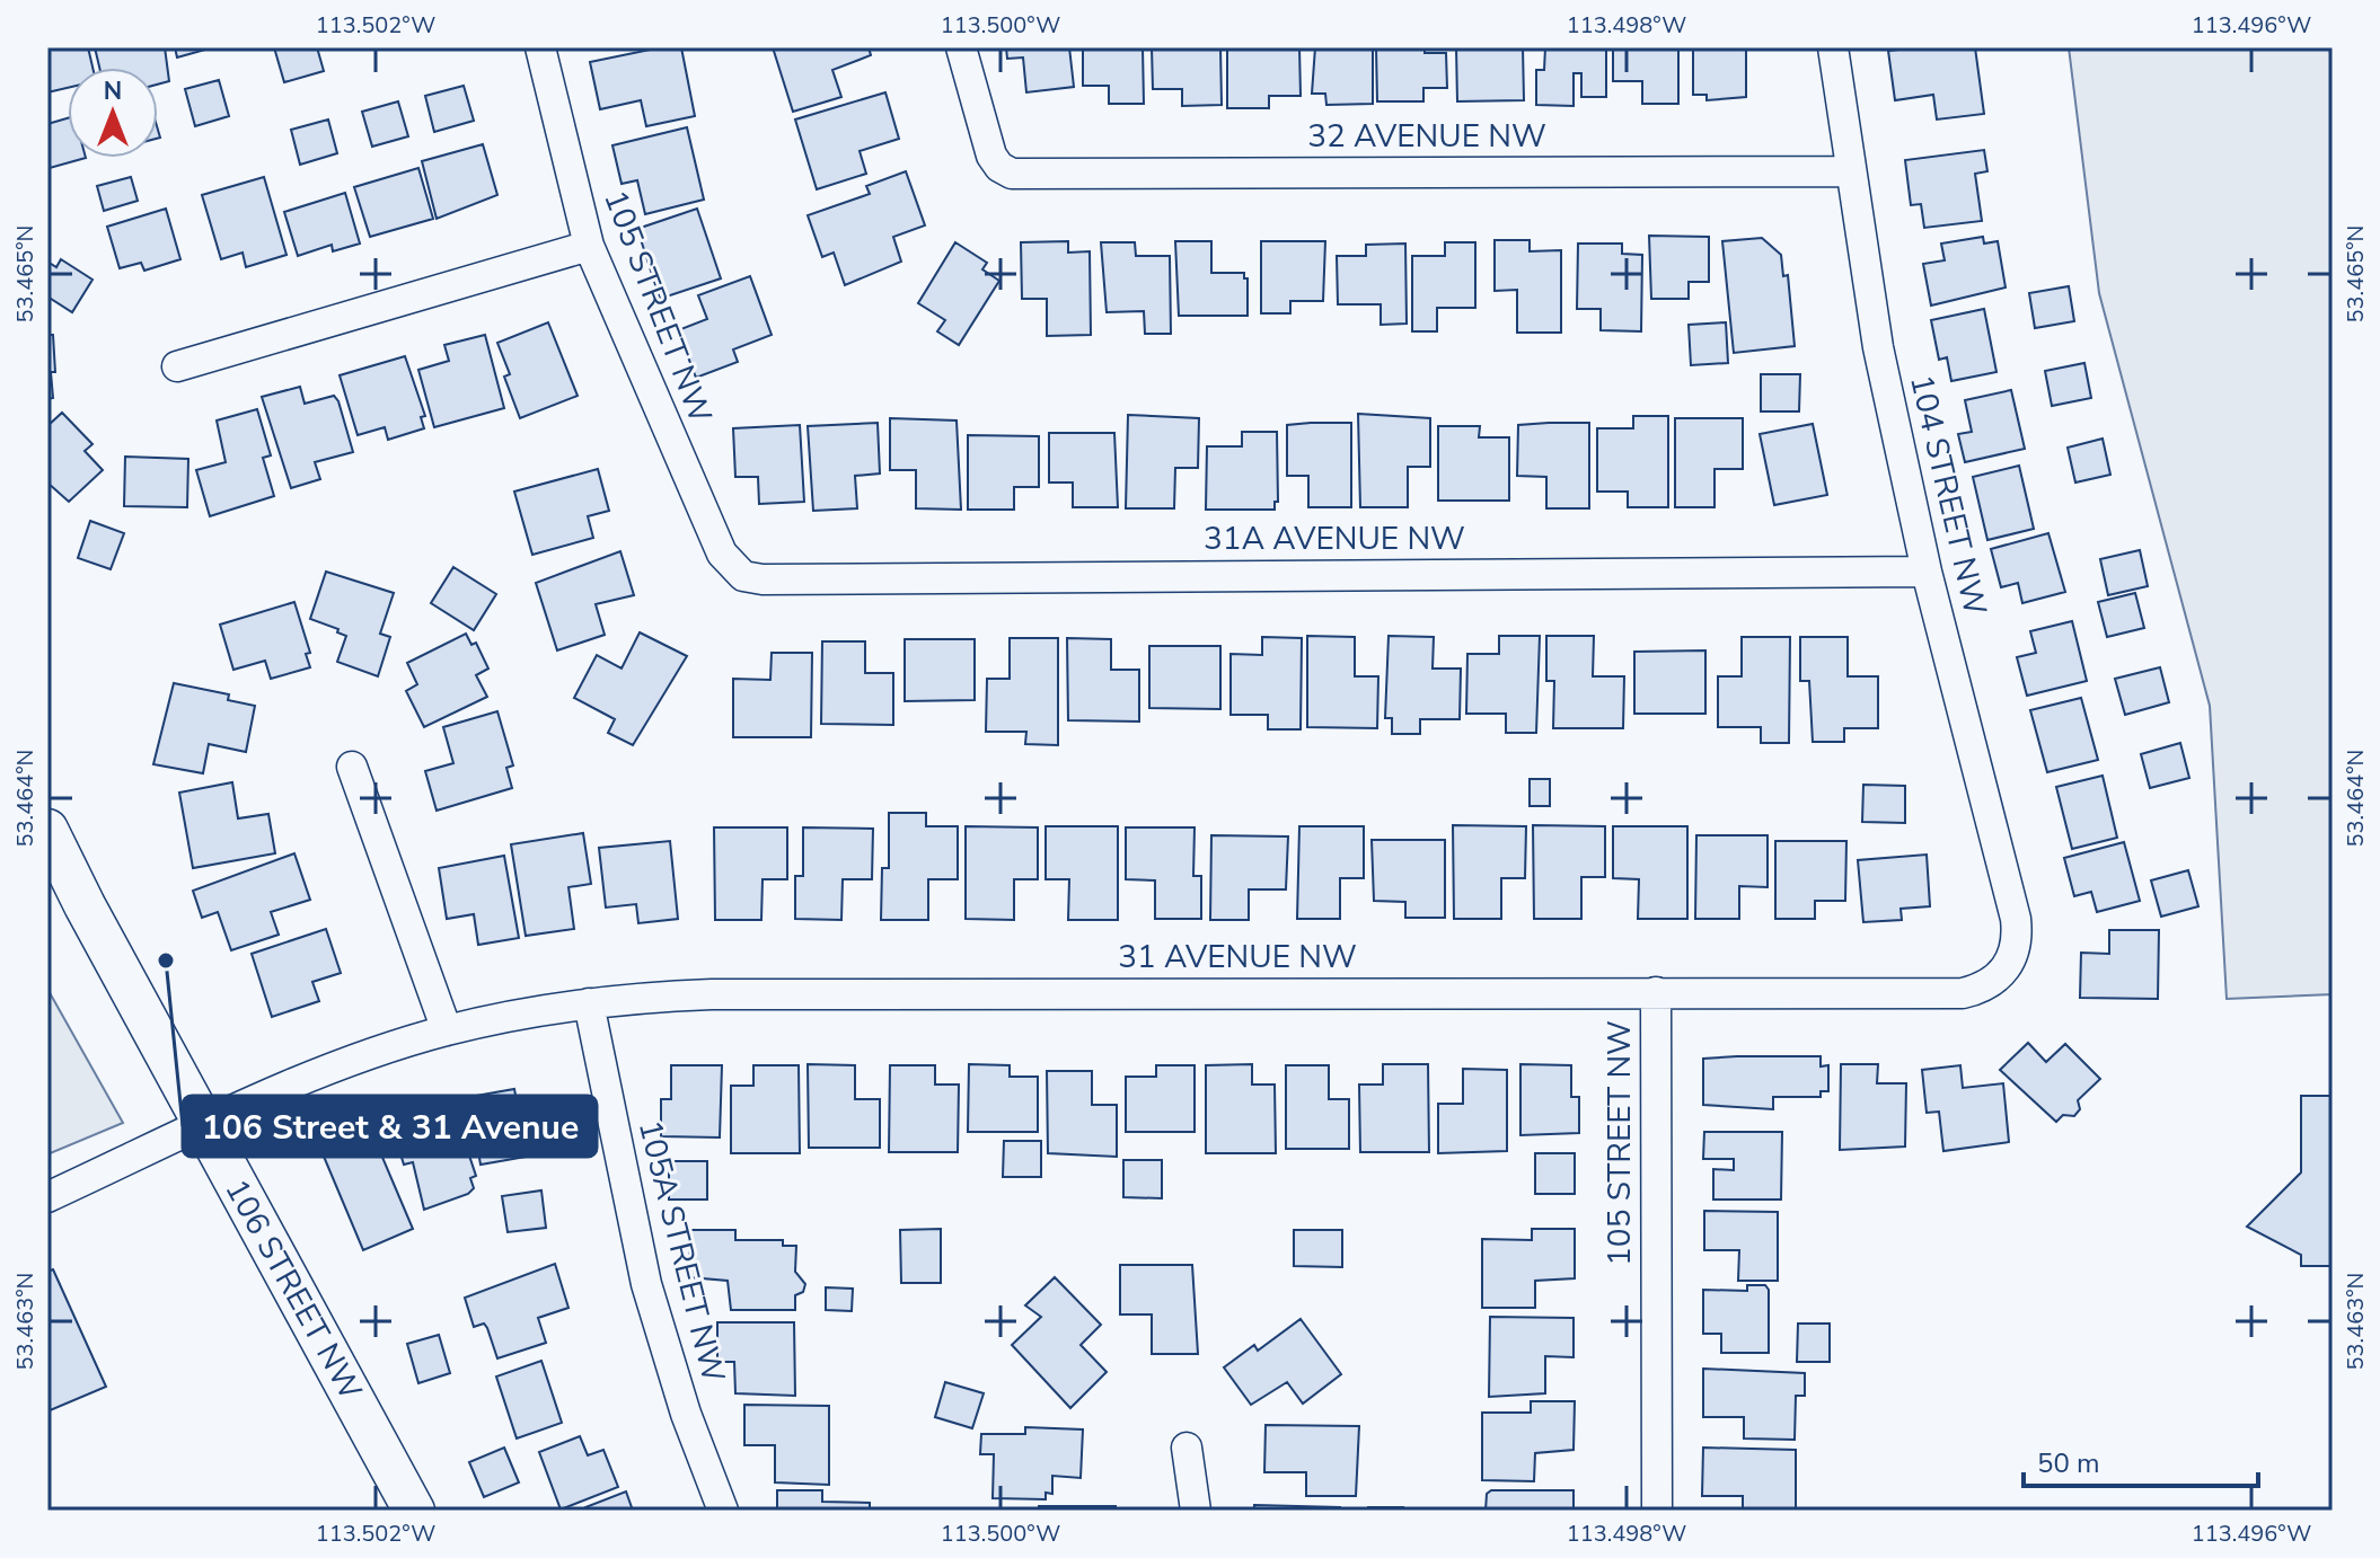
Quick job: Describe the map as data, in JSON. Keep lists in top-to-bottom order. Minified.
{"streets":{"street":["32 AVENUE NW","105 STREET NW","104 STREET NW","31A AVENUE NW","31 AVENUE NW","105A STREET NW","106 STREET NW"]},"crossings":[["32 AVENUE NW","104 STREET NW"],["105 STREET NW","31A AVENUE NW"],["105 STREET NW","31 AVENUE NW"],["104 STREET NW","31A AVENUE NW"],["104 STREET NW","31 AVENUE NW"],["31 AVENUE NW","105A STREET NW"],["31 AVENUE NW","106 STREET NW"]],"places":["106 Street & 31 Avenue"],"scale_bar":"50 m","north":"top","coordinates":["113.502°W","113.500°W","113.498°W","113.496°W","53.465°N","53.464°N","53.463°N"]}
